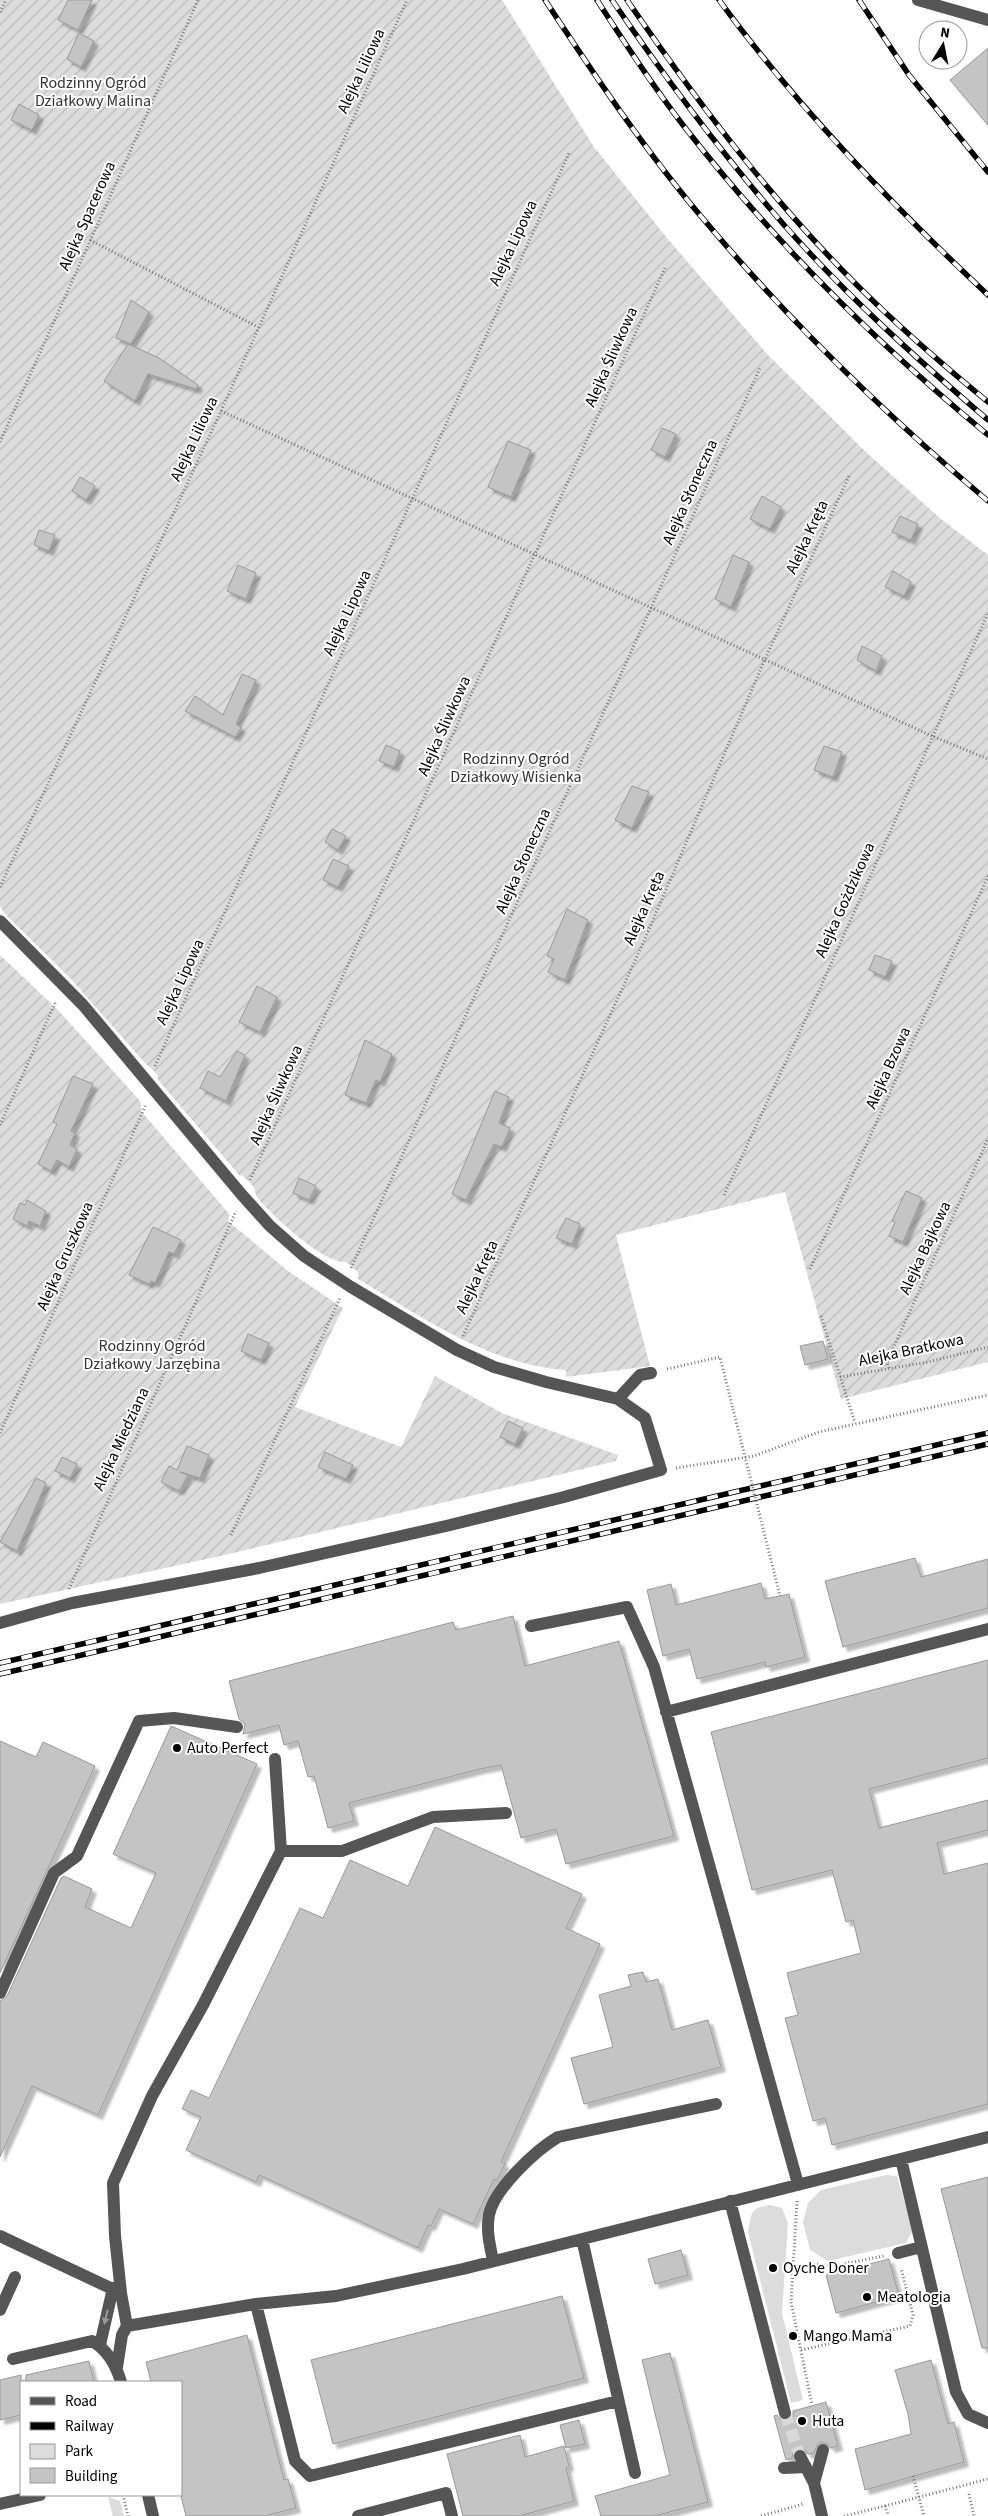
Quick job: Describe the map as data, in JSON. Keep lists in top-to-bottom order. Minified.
{"streets":{"path":["Alejka Liliowa","Alejka Spacerowa","Alejka Lipowa","Alejka Śliwkowa","Alejka Słoneczna","Alejka Kręta","Alejka Gożdzikowa","Alejka Bzowa","Alejka Bajkowa","Alejka Gruszkowa","Alejka Bratkowa","Alejka Miedziana"]},"crossings":[["Alejka Lipowa","Alejka Gruszkowa"],["Alejka Śliwkowa","Alejka Miedziana"],["Alejka Bajkowa","Alejka Bratkowa"]],"parks":["Rodzinny Ogród Działkowy Malina","Rodzinny Ogród Działkowy Wisienka","Rodzinny Ogród Działkowy Jarzębina"],"places":["Auto Perfect","Oyche Doner","Meatologia","Mango Mama","Huta"],"legend":["Road","Railway","Park","Building"],"north":"top"}
